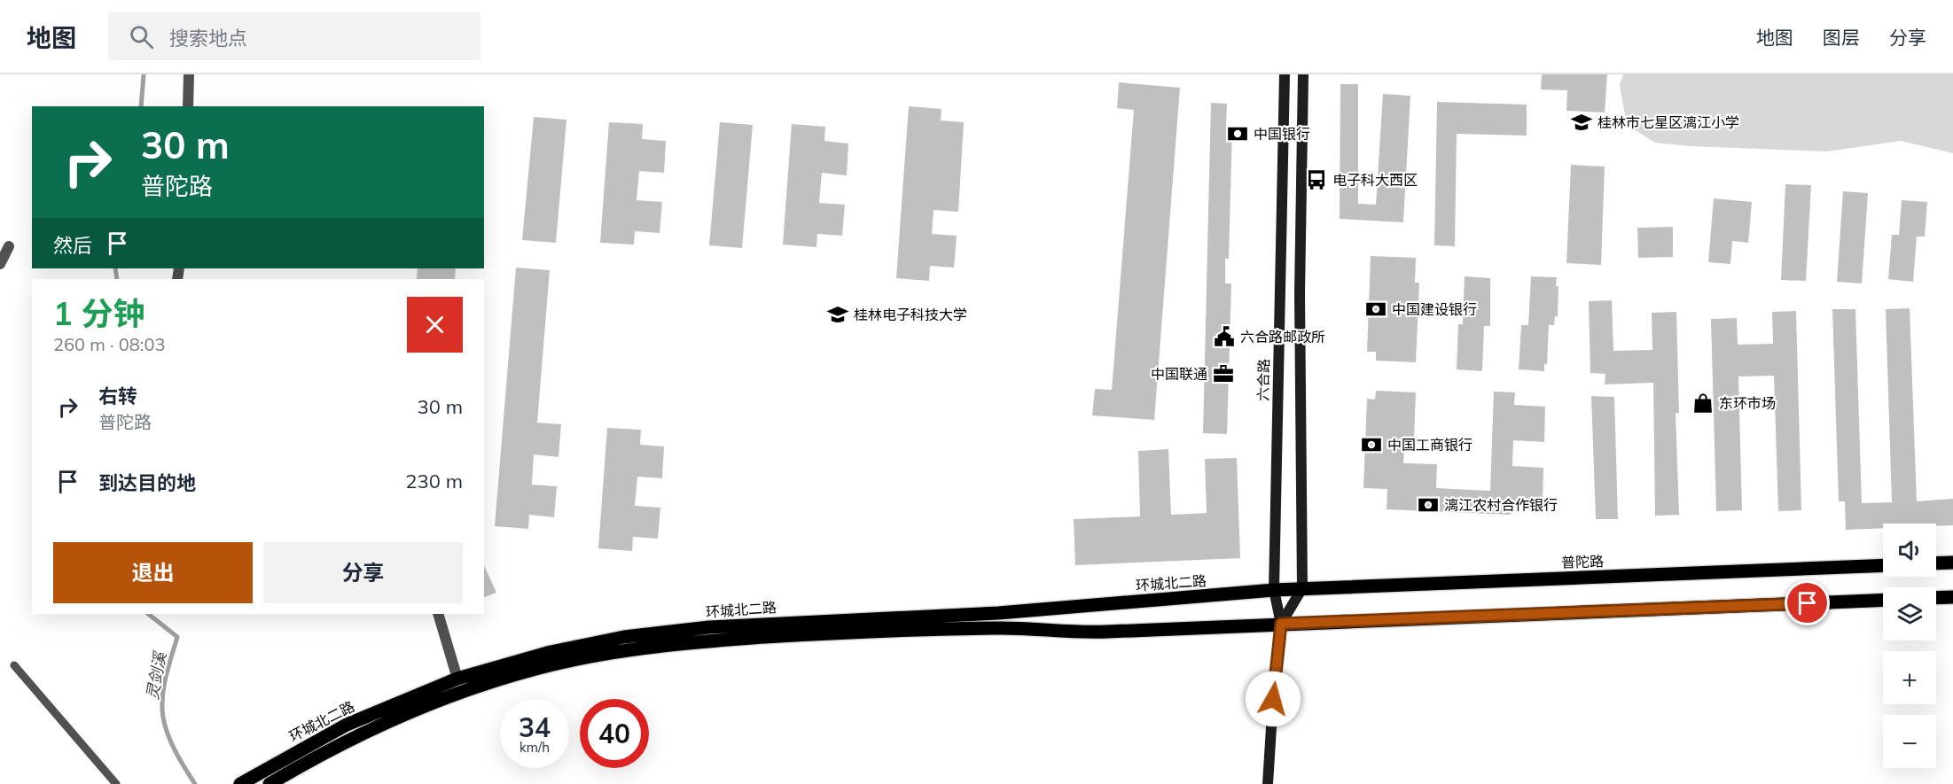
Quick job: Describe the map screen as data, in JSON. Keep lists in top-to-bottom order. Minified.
{"streets":{"main road":["六合路","普陀路","环城北二路"]},"crossings":[["六合路","普陀路"],["六合路","环城北二路"],["普陀路","环城北二路"]],"water":["灵剑溪"],"places":{"school or university":["桂林市七星区漓江小学","桂林电子科技大学"],"bank":["中国银行","中国建设银行","中国工商银行","漓江农村合作银行"],"bus stop":["电子科大西区"],"public building":["六合路邮政所"],"office":["中国联通"],"shop":["东环市场"]},"page":{"header":"地图","search":"搜索地点","nav":["地图","图层","分享"],"turn":["30 m","普陀路"],"then":"然后","heading":["1 分钟","260 m · 08:03"],"list":[{"name":"右转","note":"普陀路","value":"30 m"},{"name":"到达目的地","value":"230 m"}],"map_buttons":["+","−"],"buttons":["退出","分享"],"speed":"34 km/h","limit":"40"}}
